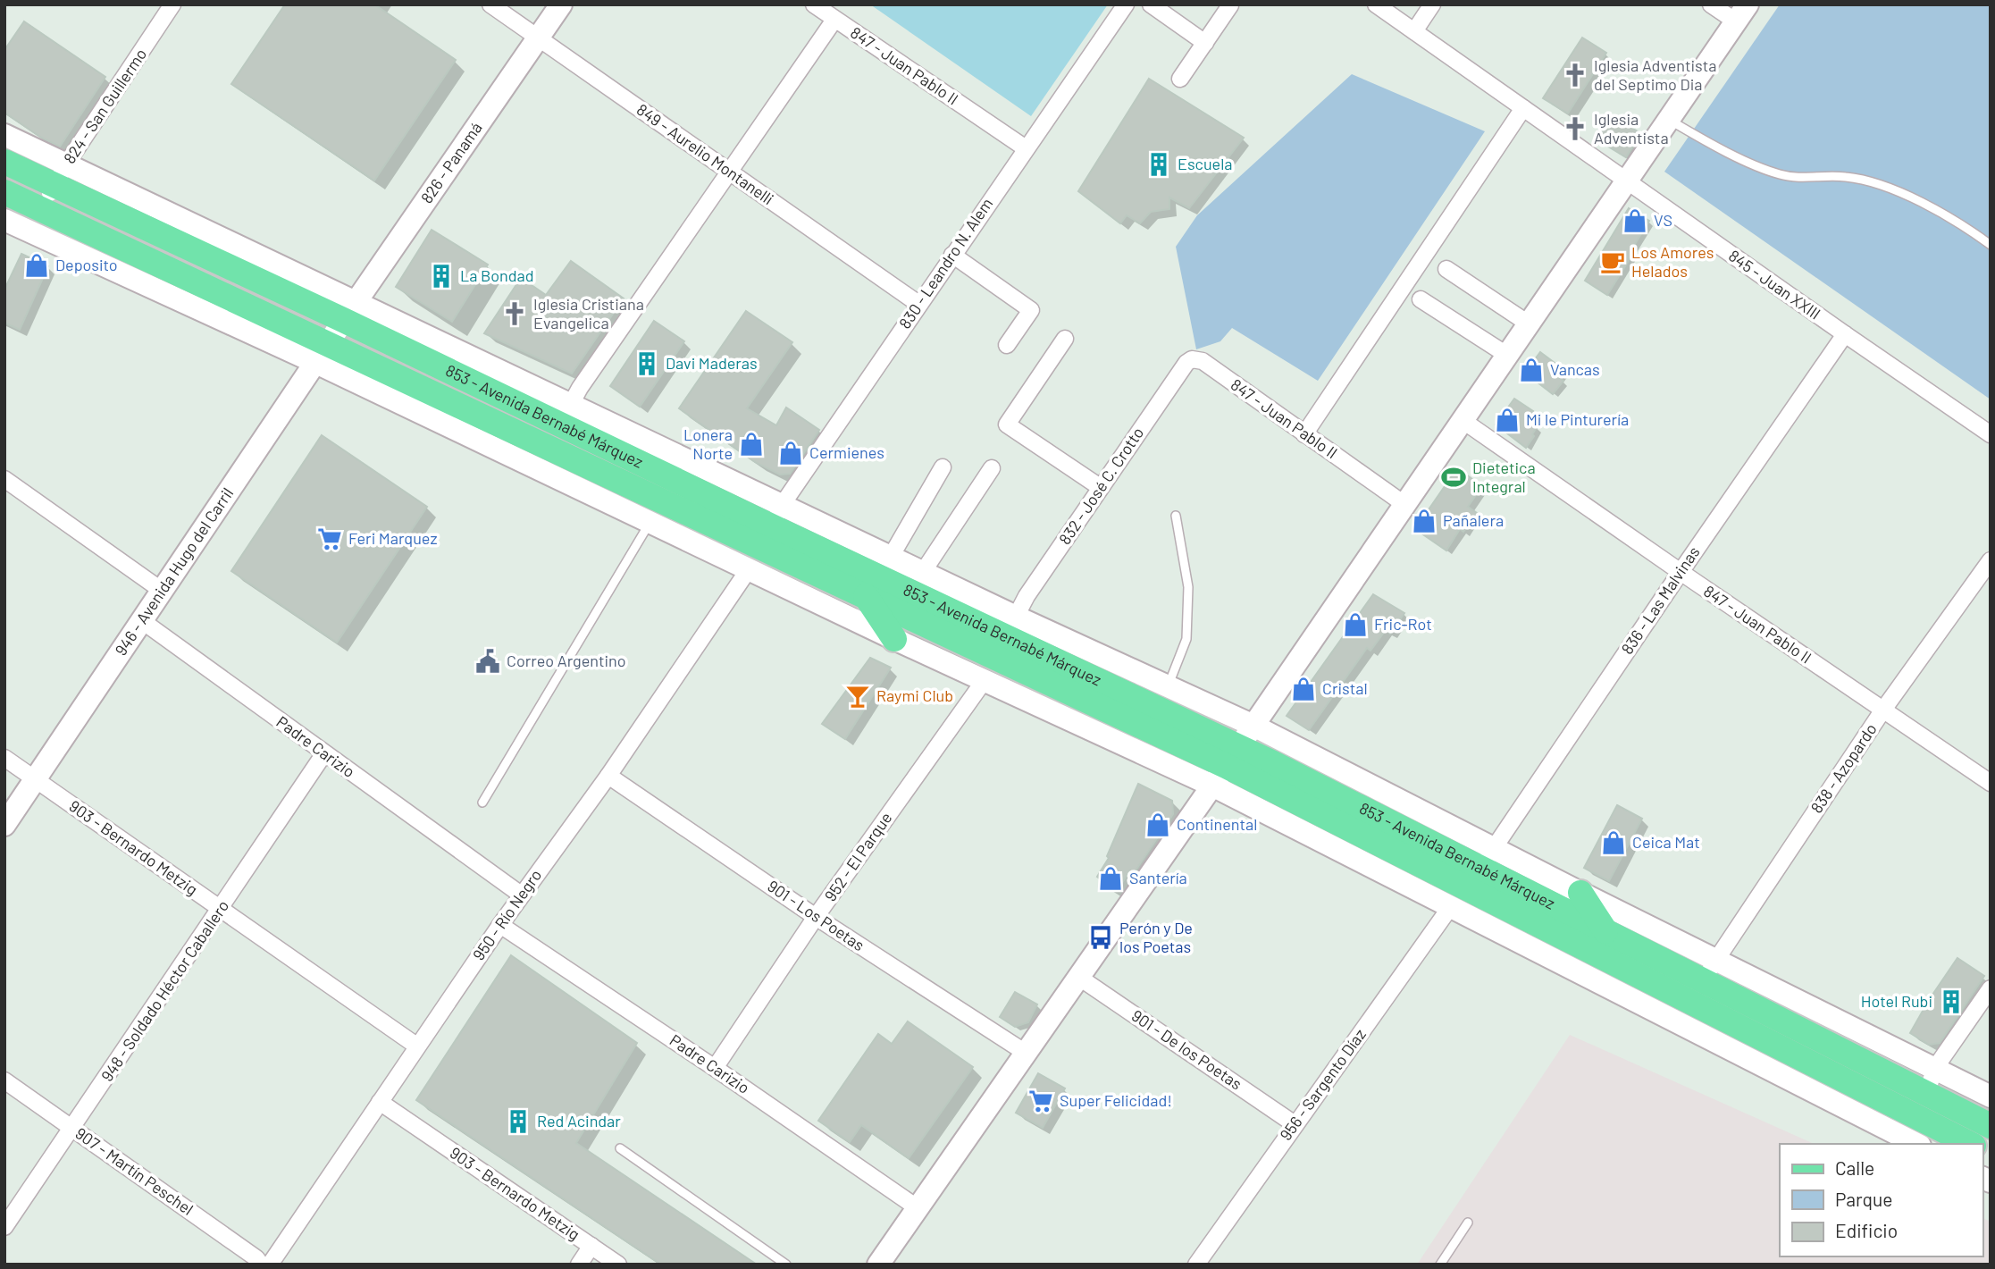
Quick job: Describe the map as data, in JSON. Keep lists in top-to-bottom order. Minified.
{"streets":{"main road":["853 - Avenida Bernabé Márquez"],"street":["847 - Juan Pablo II","824 - San Guillermo","849 - Aurelio Montanelli","826 - Panamá","830 - Leandro N. Alem","845 - Juan XXIII","832 - José C. Crotto","946 - Avenida Hugo del Carril","836 - Las Malvinas","Padre Carizio","838 - Azopardo","903 - Bernardo Metzig","952 - El Parque","950 - Río Negro","901 - Los Poetas","948 - Soldado Héctor Caballero","901 - De los Poetas","956 - Sargento Díaz","907 - Martín Peschel"]},"crossings":[["847 - Juan Pablo II","830 - Leandro N. Alem"],["847 - Juan Pablo II","832 - José C. Crotto"],["847 - Juan Pablo II","836 - Las Malvinas"],["847 - Juan Pablo II","838 - Azopardo"],["824 - San Guillermo","853 - Avenida Bernabé Márquez"],["849 - Aurelio Montanelli","826 - Panamá"],["849 - Aurelio Montanelli","830 - Leandro N. Alem"],["826 - Panamá","853 - Avenida Bernabé Márquez"],["826 - Panamá","946 - Avenida Hugo del Carril"],["830 - Leandro N. Alem","853 - Avenida Bernabé Márquez"],["845 - Juan XXIII","836 - Las Malvinas"],["853 - Avenida Bernabé Márquez","832 - José C. Crotto"],["853 - Avenida Bernabé Márquez","946 - Avenida Hugo del Carril"],["853 - Avenida Bernabé Márquez","836 - Las Malvinas"],["853 - Avenida Bernabé Márquez","838 - Azopardo"],["853 - Avenida Bernabé Márquez","952 - El Parque"],["853 - Avenida Bernabé Márquez","950 - Río Negro"],["853 - Avenida Bernabé Márquez","956 - Sargento Díaz"],["946 - Avenida Hugo del Carril","Padre Carizio"],["946 - Avenida Hugo del Carril","903 - Bernardo Metzig"],["Padre Carizio","952 - El Parque"],["Padre Carizio","950 - Río Negro"],["Padre Carizio","948 - Soldado Héctor Caballero"],["903 - Bernardo Metzig","950 - Río Negro"],["903 - Bernardo Metzig","948 - Soldado Héctor Caballero"],["952 - El Parque","901 - Los Poetas"],["950 - Río Negro","901 - Los Poetas"],["948 - Soldado Héctor Caballero","907 - Martín Peschel"],["901 - De los Poetas","956 - Sargento Díaz"]],"places":{"church":["Iglesia Adventista del Septimo Dia","Iglesia Adventista","Iglesia Cristiana Evangelica"],"building":["Escuela","La Bondad","Davi Maderas","Hotel Rubi","Red Acindar"],"shop":["VS","Deposito","Vancas","Mi le Pinturería","Lonera Norte","Cermienes","Pañalera","Fric-Rot","Cristal","Continental","Ceica Mat","Santería"],"cafe":["Los Amores Helados"],"sports":["Dietetica Integral"],"supermarket":["Feri Marquez","Super Felicidad!"],"public building":["Correo Argentino"],"bar":["Raymi Club"],"bus stop":["Perón y De los Poetas"]},"legend":["Calle","Parque","Edificio"]}
